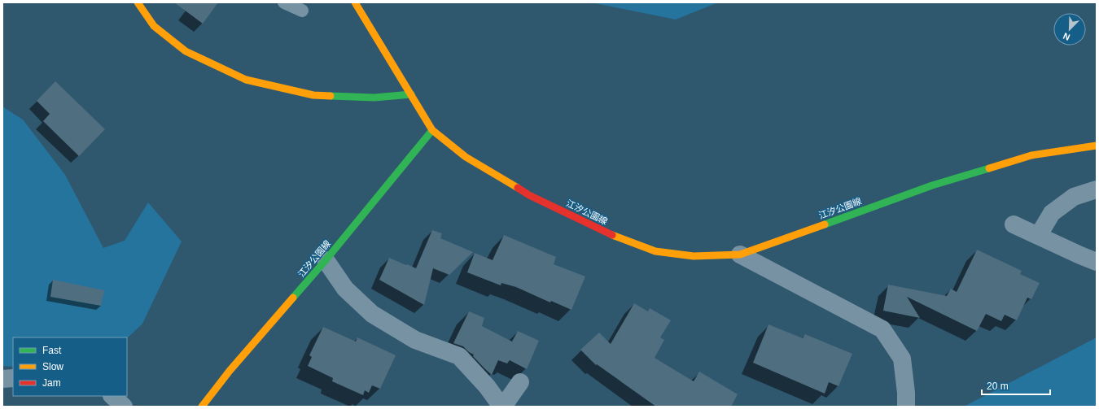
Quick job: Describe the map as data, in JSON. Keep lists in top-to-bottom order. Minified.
{"streets":{"main road":["江汐公園線"]},"legend":["Fast","Slow","Jam"],"scale_bar":"20 m","north":"bottom left"}
